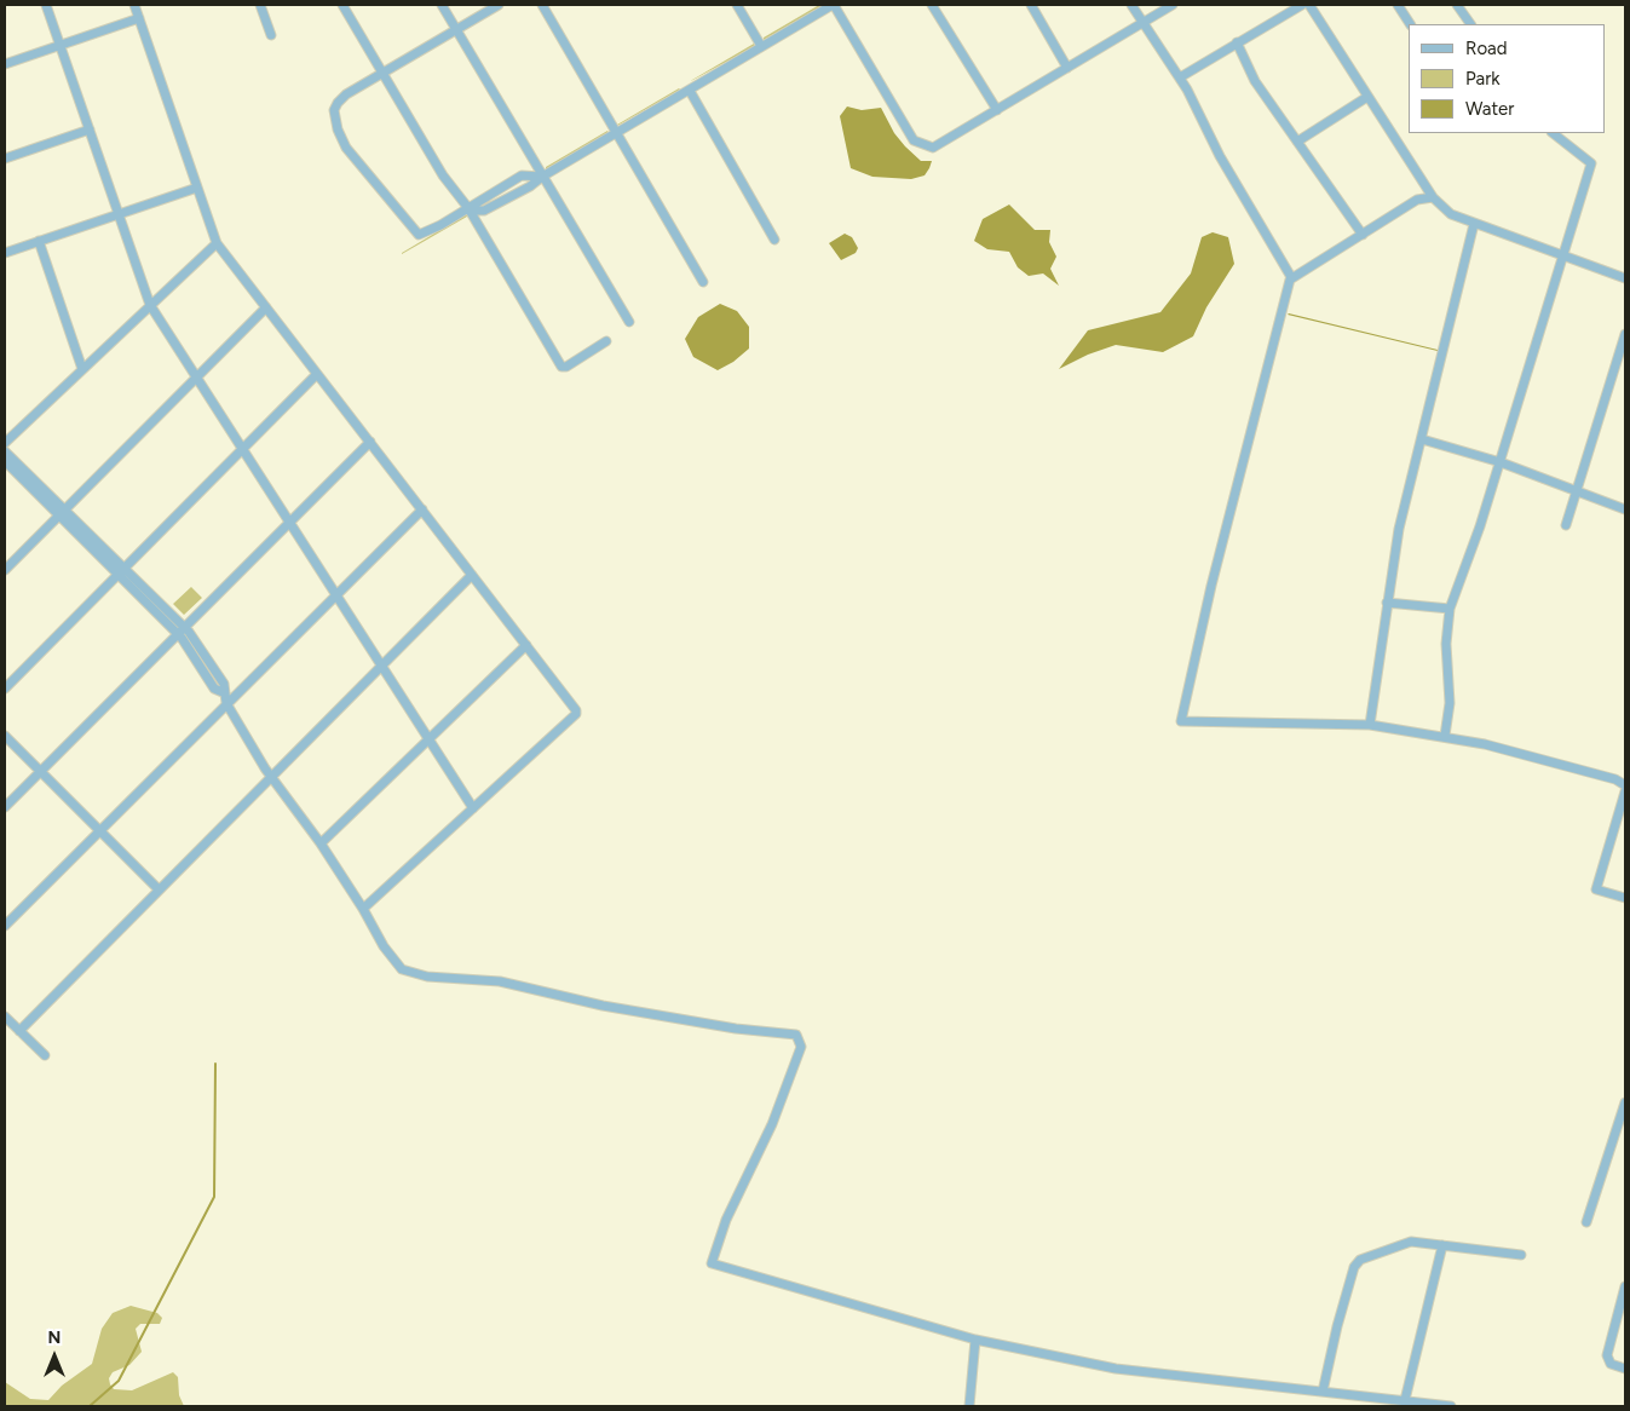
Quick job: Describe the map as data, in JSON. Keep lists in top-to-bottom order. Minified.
{"legend":["Road","Park","Water"],"north":"top"}
